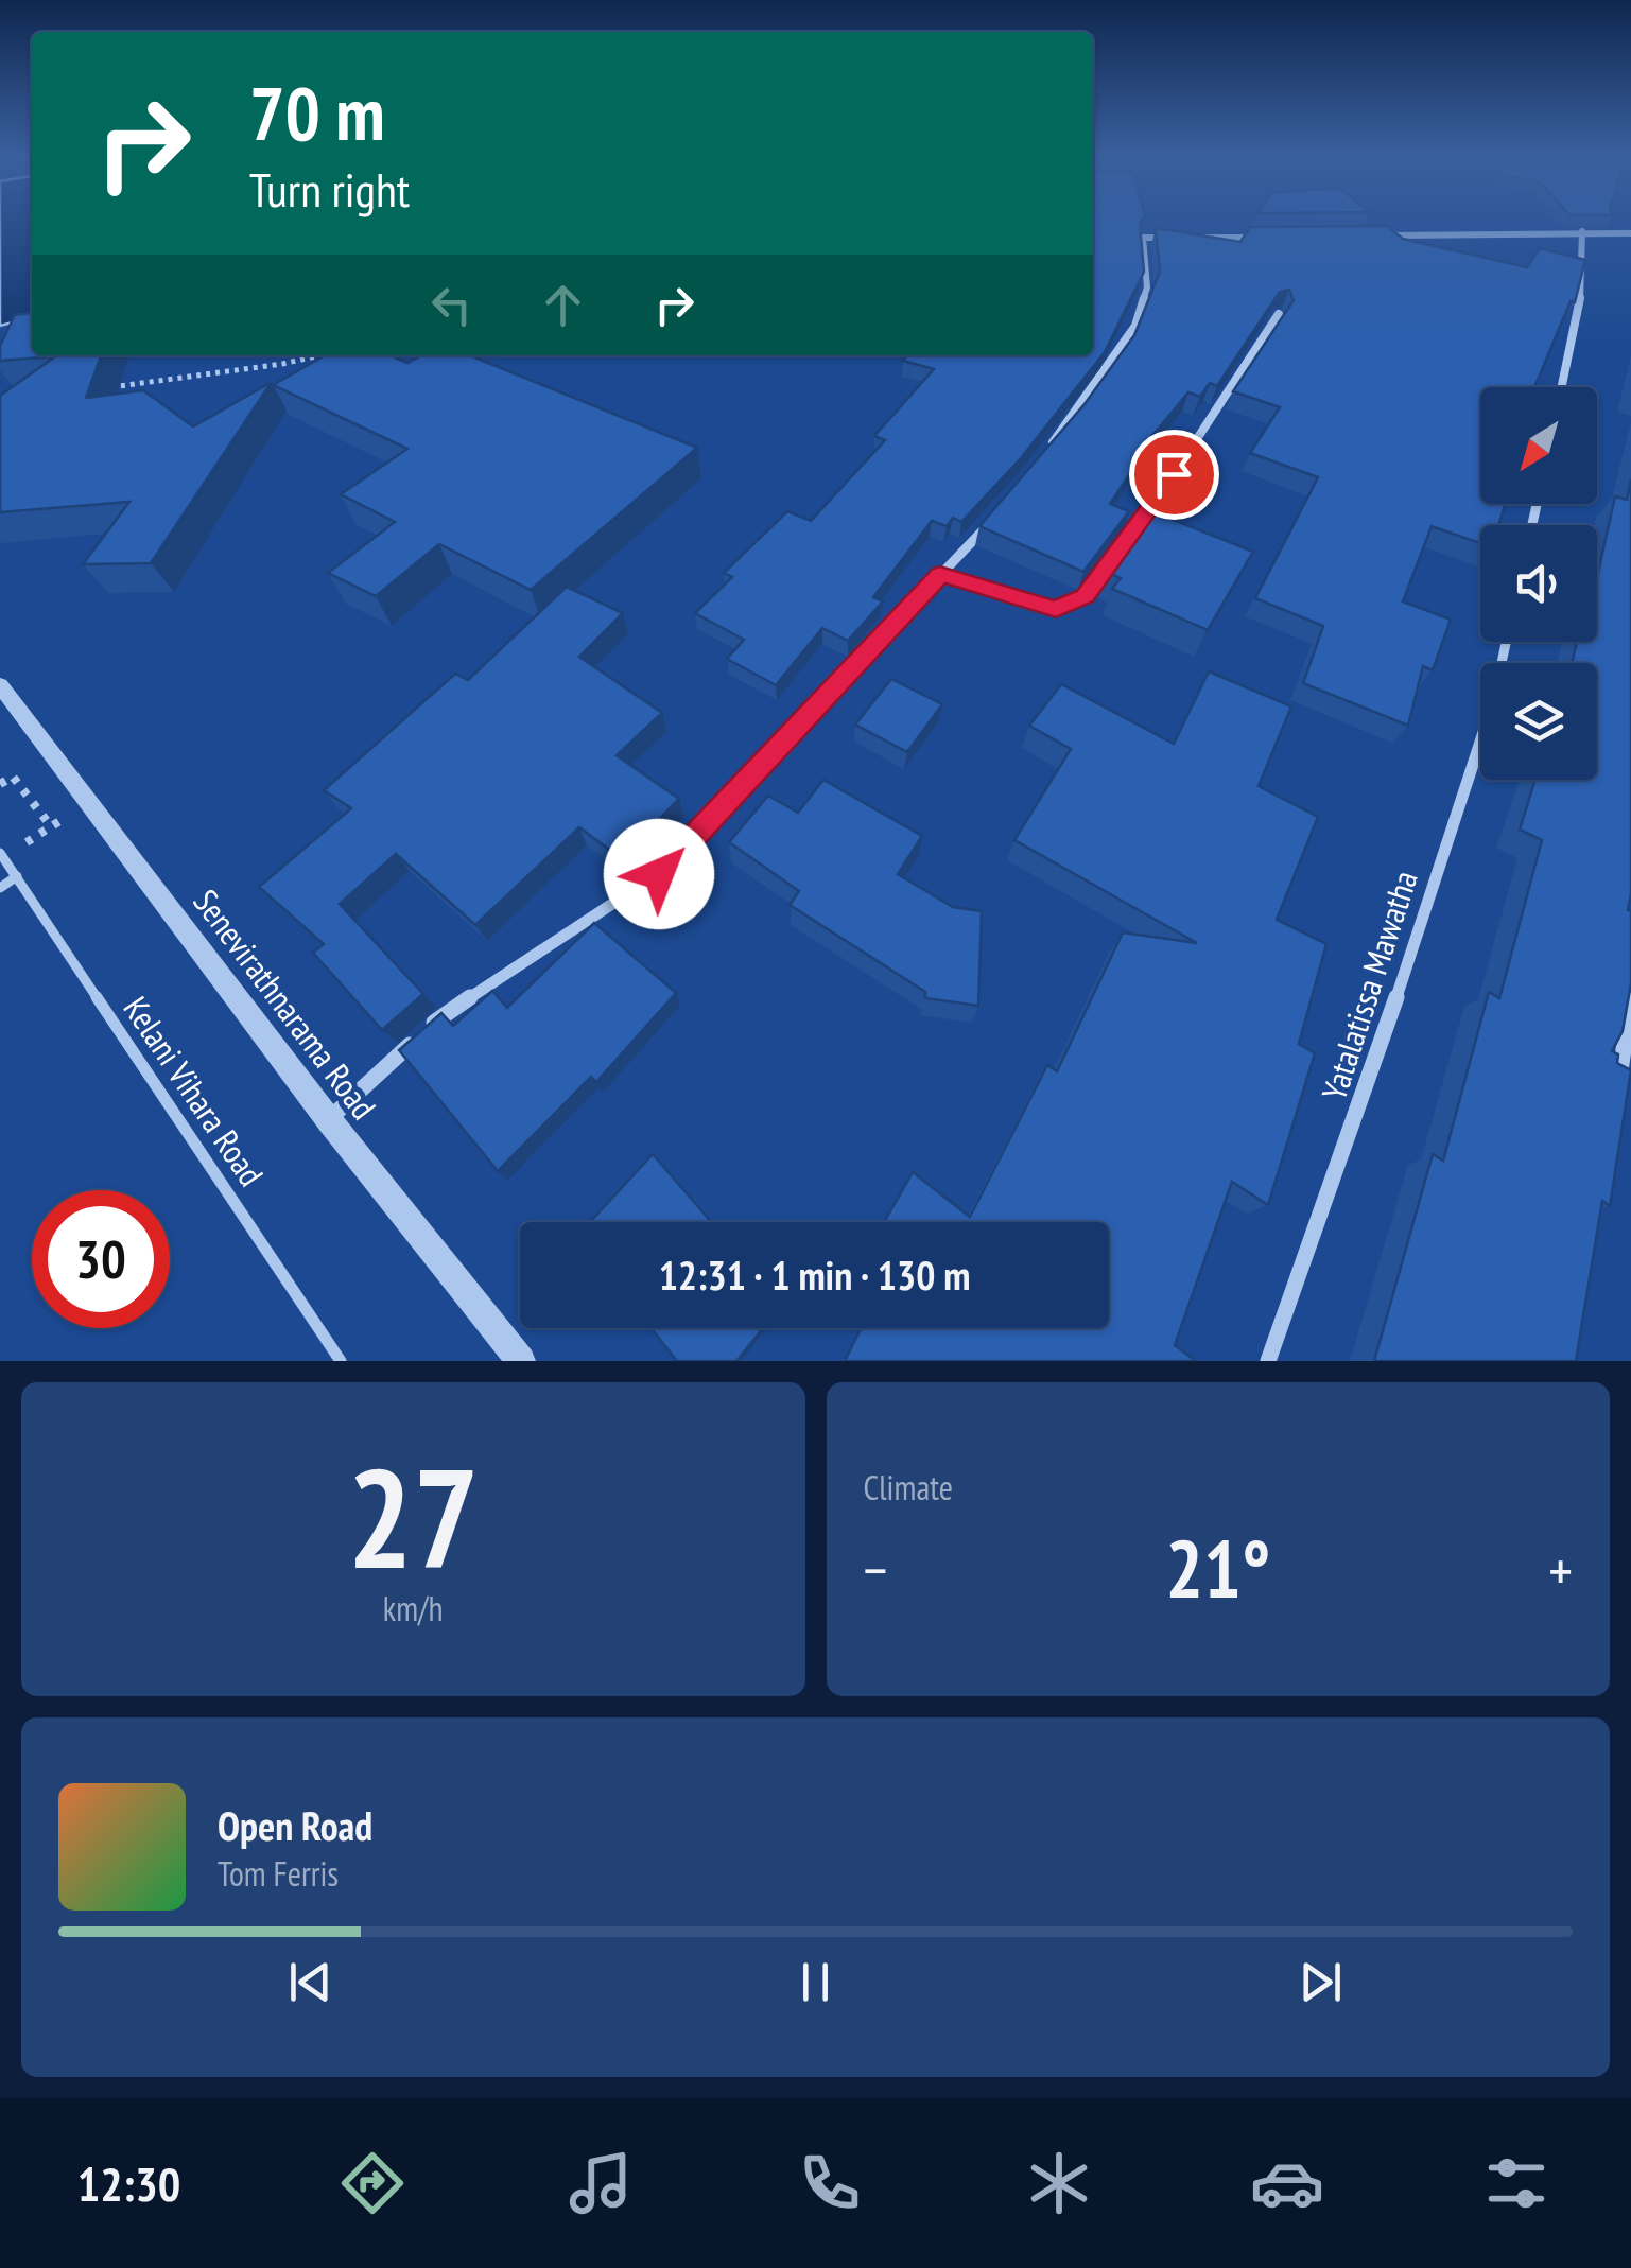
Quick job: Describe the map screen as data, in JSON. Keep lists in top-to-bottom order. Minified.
{"streets":{"street":["Yatalatissa Mawatha","Senevirathnarama Road"],"lane":["Kelani Vihara Road"]},"north":"bottom left","page":{"turn":["70 m","Turn right"],"limit":"30","trip":"12:31 · 1 min · 130 m","tile":[["27","km/h"],"Climate"],"heat":["−","21°","+"],"song":["Open Road","Tom Ferris"],"tabs":"12:30"}}
